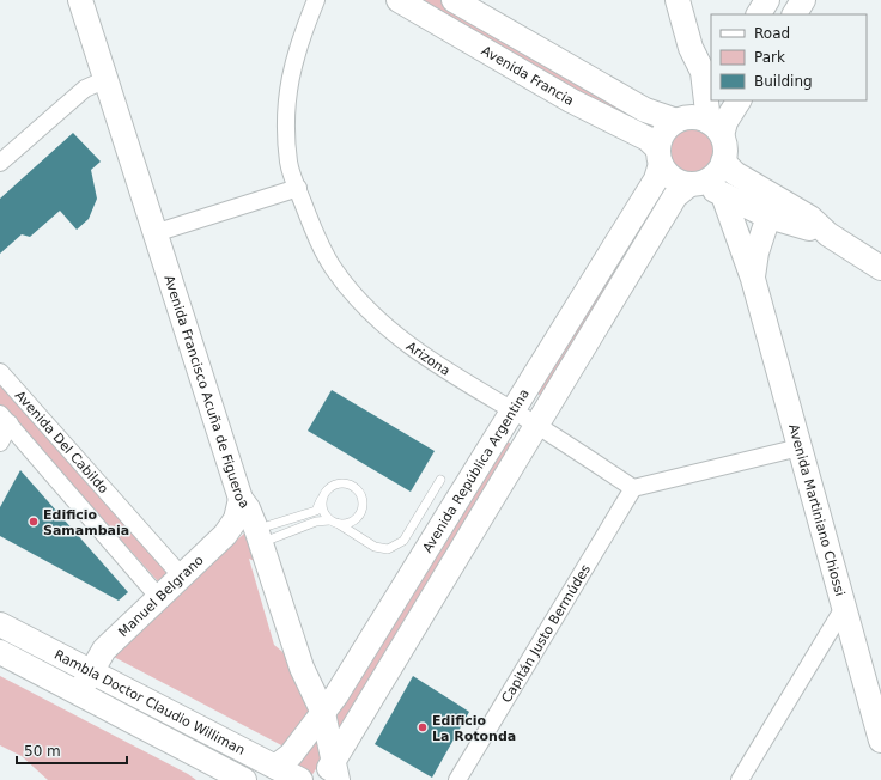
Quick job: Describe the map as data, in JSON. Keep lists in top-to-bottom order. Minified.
{"streets":{"street":["Avenida Francia","Arizona","Avenida Francisco Acuña de Figueroa","Avenida Del Cabildo","Avenida República Argentina","Avenida Martiniano Chiossi","Manuel Belgrano","Capitán Justo Bermúdes","Rambla Doctor Claudio Williman"]},"crossings":[["Avenida Francia","Avenida República Argentina"],["Arizona","Avenida República Argentina"],["Arizona","Capitán Justo Bermúdes"],["Avenida Francisco Acuña de Figueroa","Avenida República Argentina"],["Avenida Francisco Acuña de Figueroa","Manuel Belgrano"],["Avenida Del Cabildo","Manuel Belgrano"],["Avenida República Argentina","Rambla Doctor Claudio Williman"],["Manuel Belgrano","Rambla Doctor Claudio Williman"]],"places":["Edificio Samambaia","Edificio La Rotonda"],"legend":["Road","Park","Building"],"scale_bar":"50 m"}
